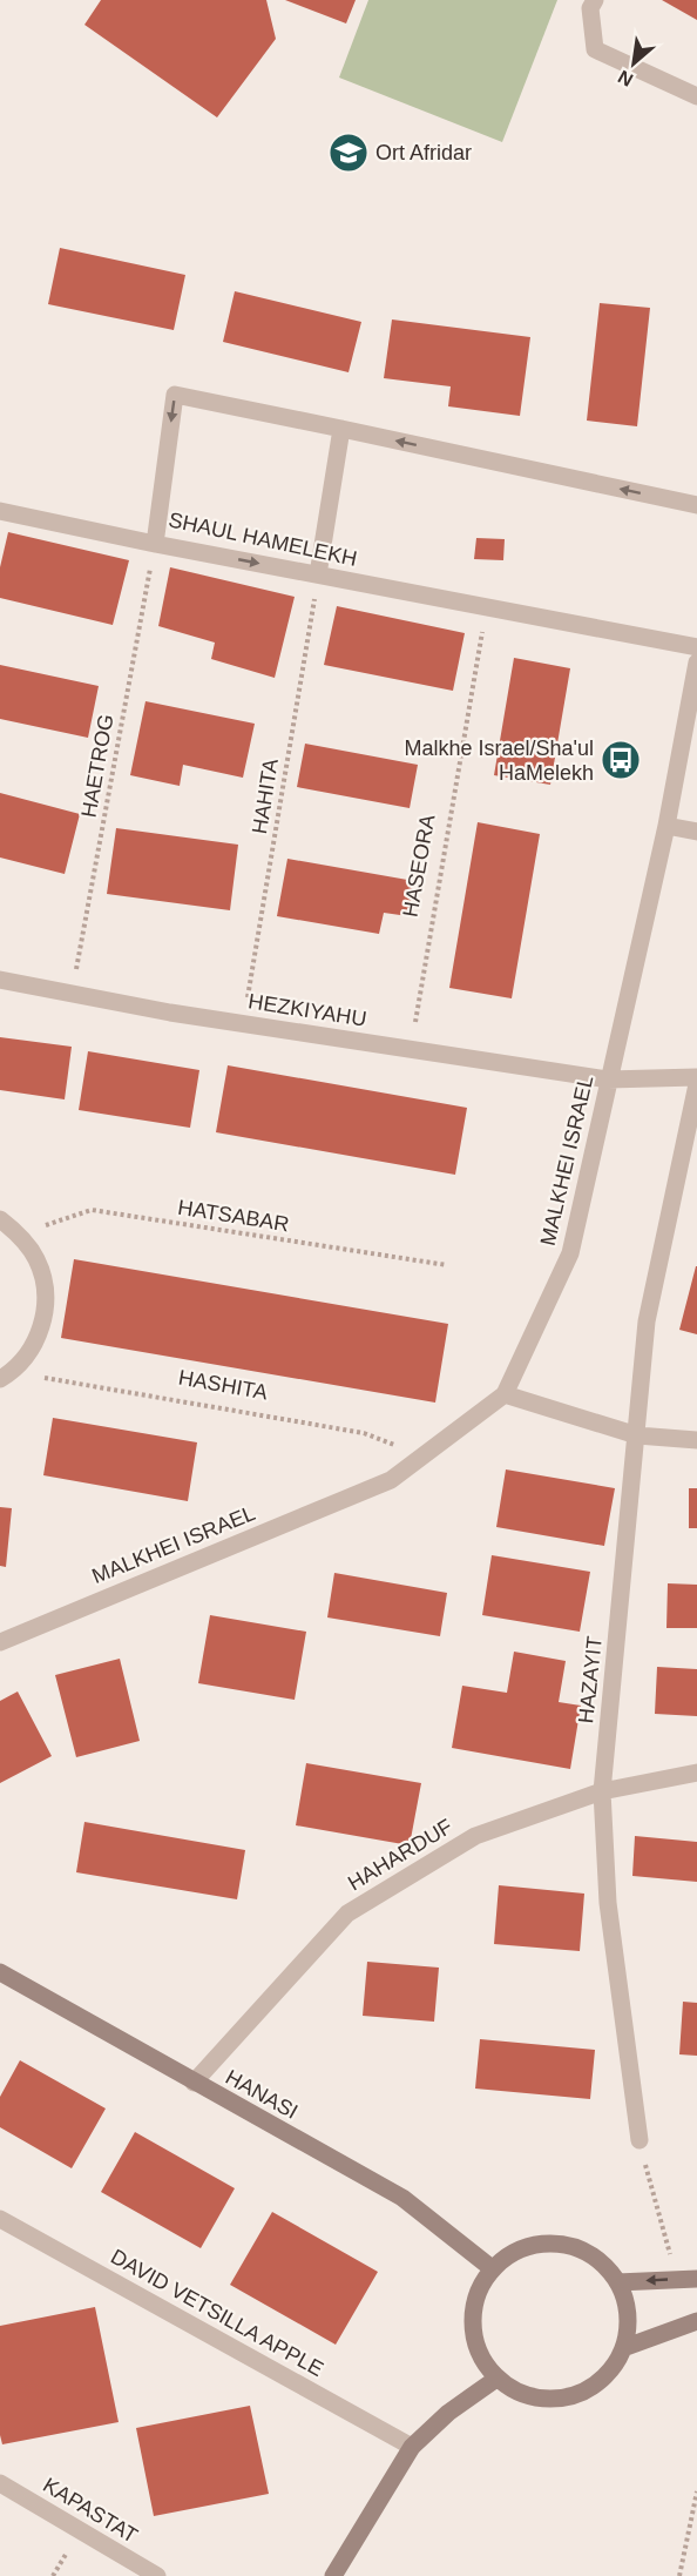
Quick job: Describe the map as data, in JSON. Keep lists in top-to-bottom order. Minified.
{"streets":{"street":["SHAUL HAMELEKH","HEZKIYAHU","MALKHEI ISRAEL","HAZAYIT","HAHARDUF","HANASI","DAVID VETSILLA APPLE","KAPASTAT"],"path":["HAETROG","HAHITA","HASEORA","HATSABAR","HASHITA"]},"crossings":[["SHAUL HAMELEKH","HAETROG"],["SHAUL HAMELEKH","HAHITA"],["SHAUL HAMELEKH","HASEORA"],["HAETROG","HEZKIYAHU"],["HAHITA","HEZKIYAHU"],["HASEORA","HEZKIYAHU"],["HEZKIYAHU","MALKHEI ISRAEL"],["MALKHEI ISRAEL","HASHITA"],["HAZAYIT","HAHARDUF"],["HAHARDUF","HANASI"]],"places":{"school or university":["Ort Afridar"],"bus stop":["Malkhe Israel/Sha'ul HaMelekh"]},"north":"bottom left"}
